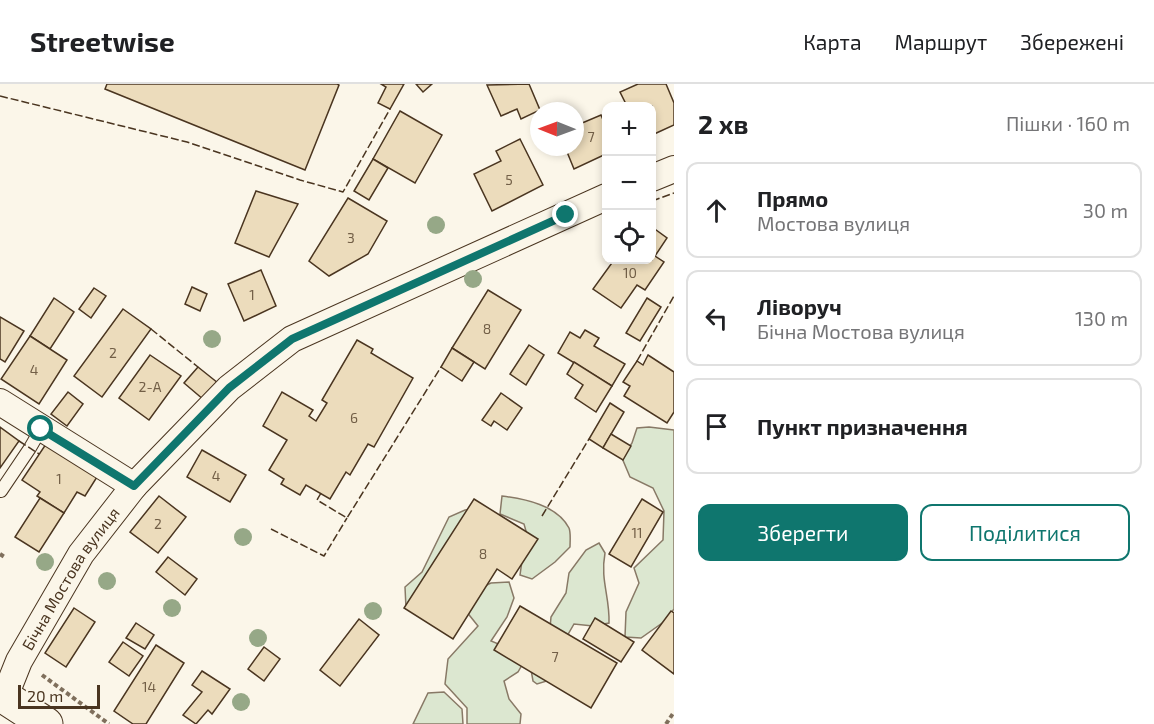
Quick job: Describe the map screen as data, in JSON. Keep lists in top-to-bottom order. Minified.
{"streets":{"street":["Бічна Мостова вулиця"]},"house_numbers":["7","5","3","10","1","8","2","4","2-А","6","4","1","2","11","8","7","14"],"scale_bar":"20 m","north":"left","page":{"header":"Streetwise","nav":["Карта","Маршрут","Збережені"],"heading":["2 хв","Пішки · 160 m"],"map_buttons":["+","−"],"list":[["Прямо","Мостова вулиця","30 m"],["Ліворуч","Бічна Мостова вулиця","130 m"],"Пункт призначення"],"buttons":["Зберегти","Поділитися"],"scale":"20 m"}}
